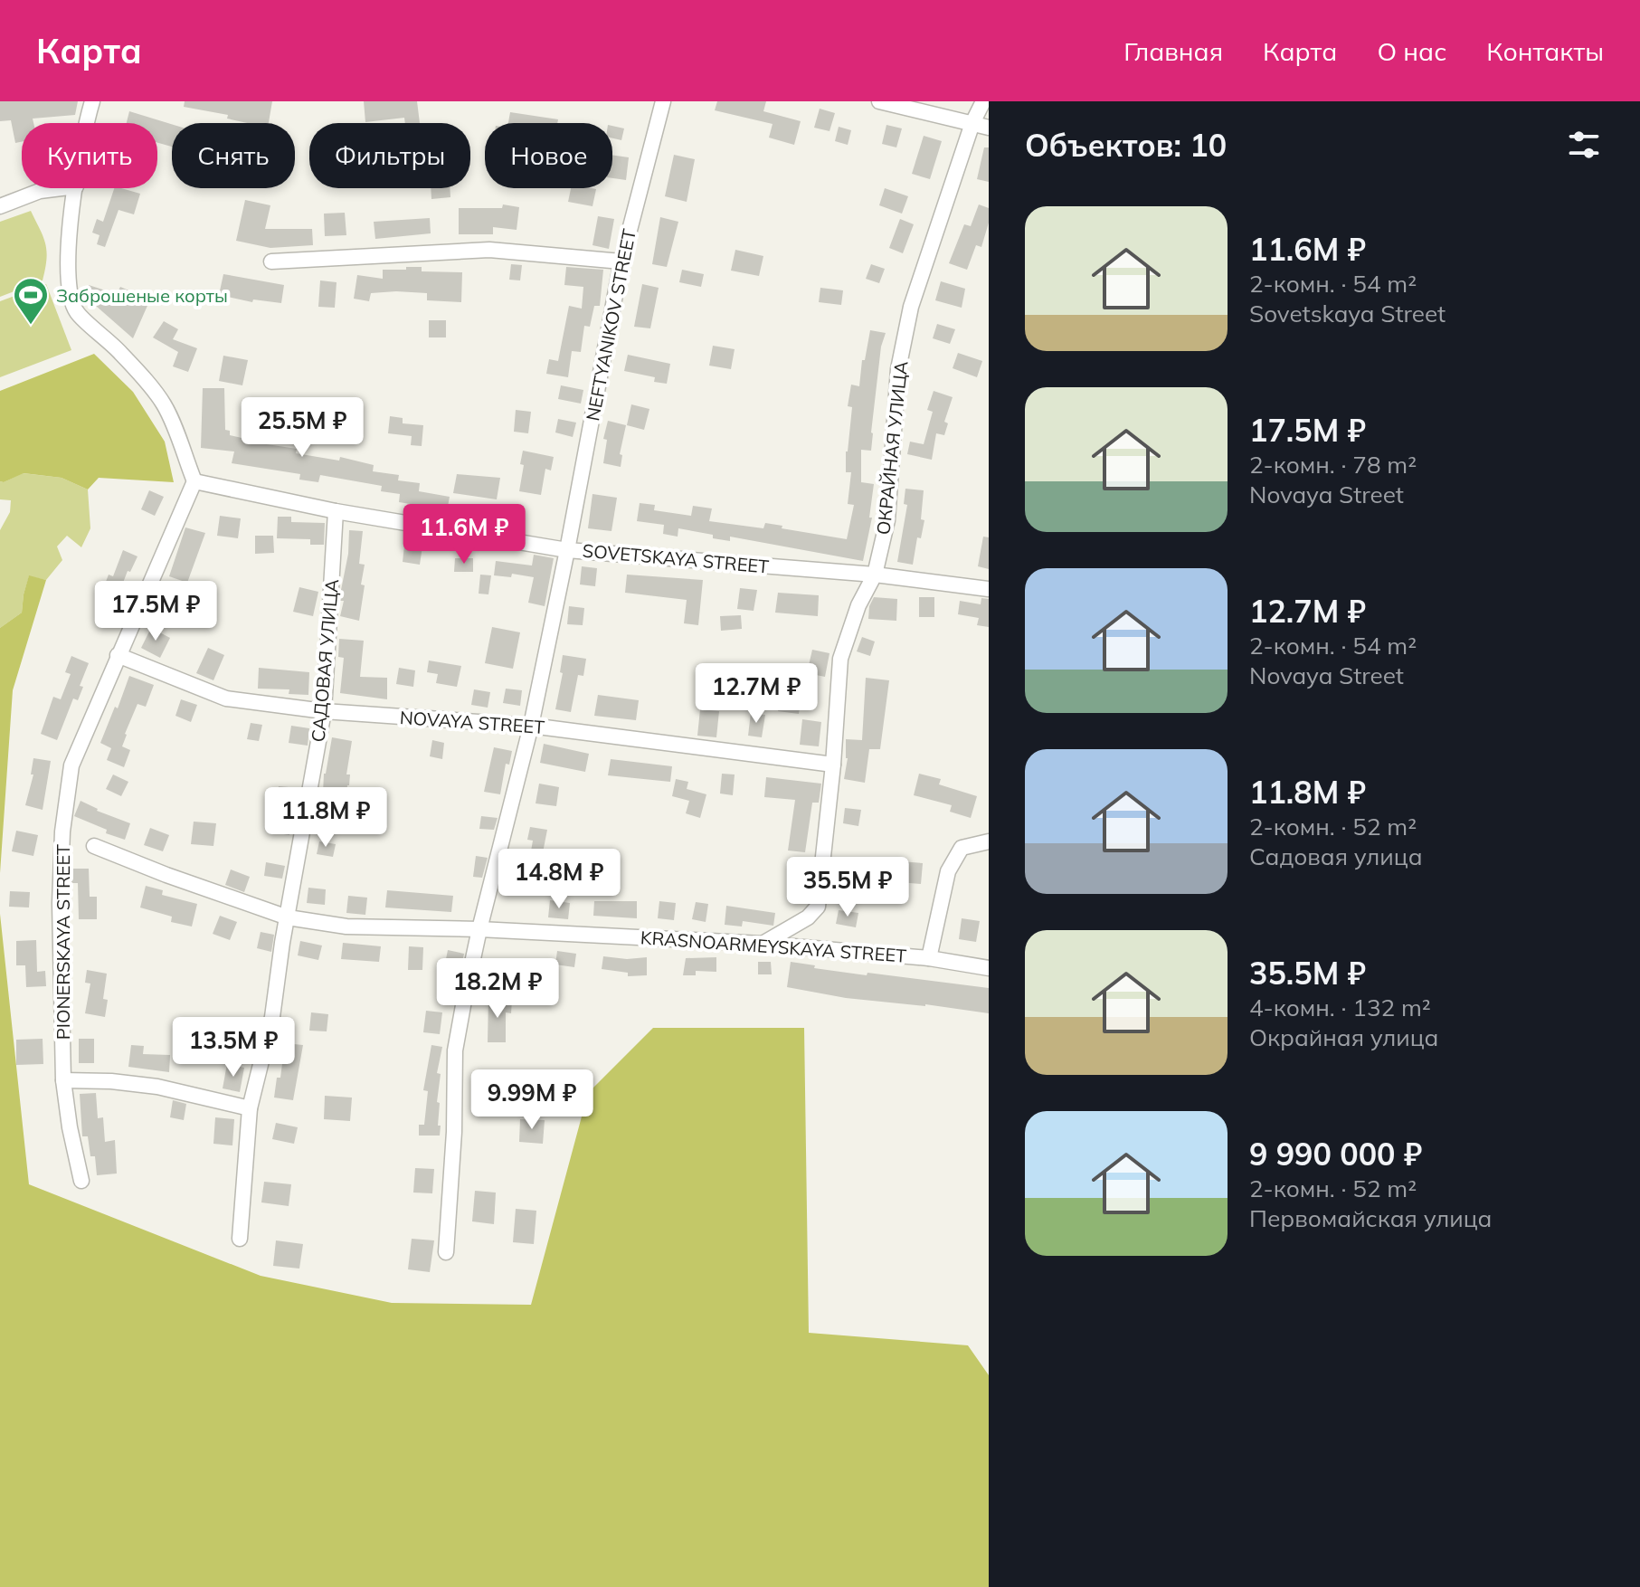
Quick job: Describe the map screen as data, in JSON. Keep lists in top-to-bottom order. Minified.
{"streets":{"street":["NEFTYANIKOV STREET","ОКРАЙНАЯ УЛИЦА","SOVETSKAYA STREET","САДОВАЯ УЛИЦА","NOVAYA STREET","PIONERSKAYA STREET","KRASNOARMEYSKAYA STREET"]},"crossings":[["NEFTYANIKOV STREET","SOVETSKAYA STREET"],["NEFTYANIKOV STREET","NOVAYA STREET"],["NEFTYANIKOV STREET","KRASNOARMEYSKAYA STREET"],["ОКРАЙНАЯ УЛИЦА","SOVETSKAYA STREET"],["ОКРАЙНАЯ УЛИЦА","NOVAYA STREET"],["ОКРАЙНАЯ УЛИЦА","KRASNOARMEYSKAYA STREET"],["SOVETSKAYA STREET","САДОВАЯ УЛИЦА"],["SOVETSKAYA STREET","PIONERSKAYA STREET"],["САДОВАЯ УЛИЦА","NOVAYA STREET"],["САДОВАЯ УЛИЦА","KRASNOARMEYSKAYA STREET"],["NOVAYA STREET","PIONERSKAYA STREET"]],"places":{"sports":["Заброшеные корты"]},"page":{"header":"Карта","nav":["Главная","Карта","О нас","Контакты"],"heading":"Объектов: 10","chip":["Купить","Снять","Фильтры","Новое"],"list":[{"name":"11.6M ₽","note":"2-комн. · 54 m² · Sovetskaya Street"},{"name":"17.5M ₽","note":"2-комн. · 78 m² · Novaya Street"},{"name":"12.7M ₽","note":"2-комн. · 54 m² · Novaya Street"},{"name":"11.8M ₽","note":"2-комн. · 52 m² · Садовая улица"},{"name":"35.5M ₽","note":"4-комн. · 132 m² · Окрайная улица"},{"name":"9 990 000 ₽","note":"2-комн. · 52 m² · Первомайская улица"}],"price":["25.5M ₽","11.6M ₽","17.5M ₽","12.7M ₽","11.8M ₽","14.8M ₽","35.5M ₽","18.2M ₽","13.5M ₽","9.99M ₽"]}}
